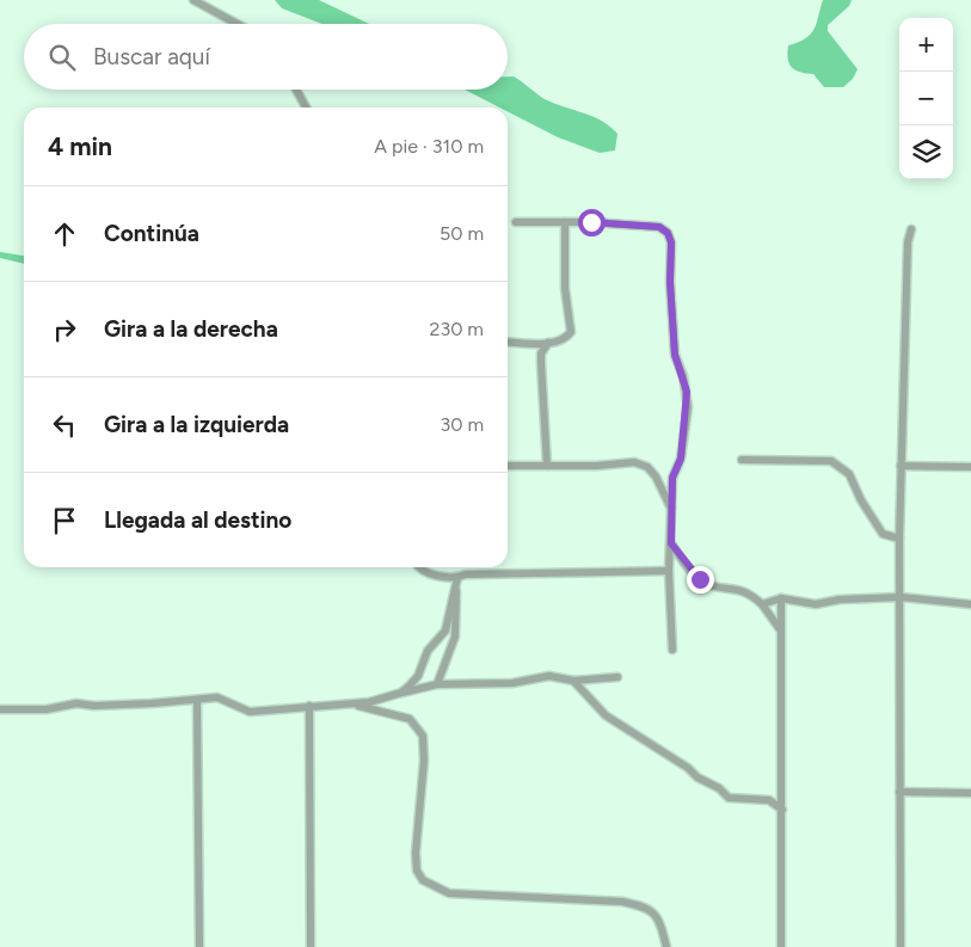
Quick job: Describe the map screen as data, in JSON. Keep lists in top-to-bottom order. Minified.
{"page":{"map_buttons":["+","−"],"search":"Buscar aquí","heading":["4 min","A pie · 310 m"],"list":[["Continúa","50 m"],["Gira a la derecha","230 m"],["Gira a la izquierda","30 m"],"Llegada al destino"]}}
